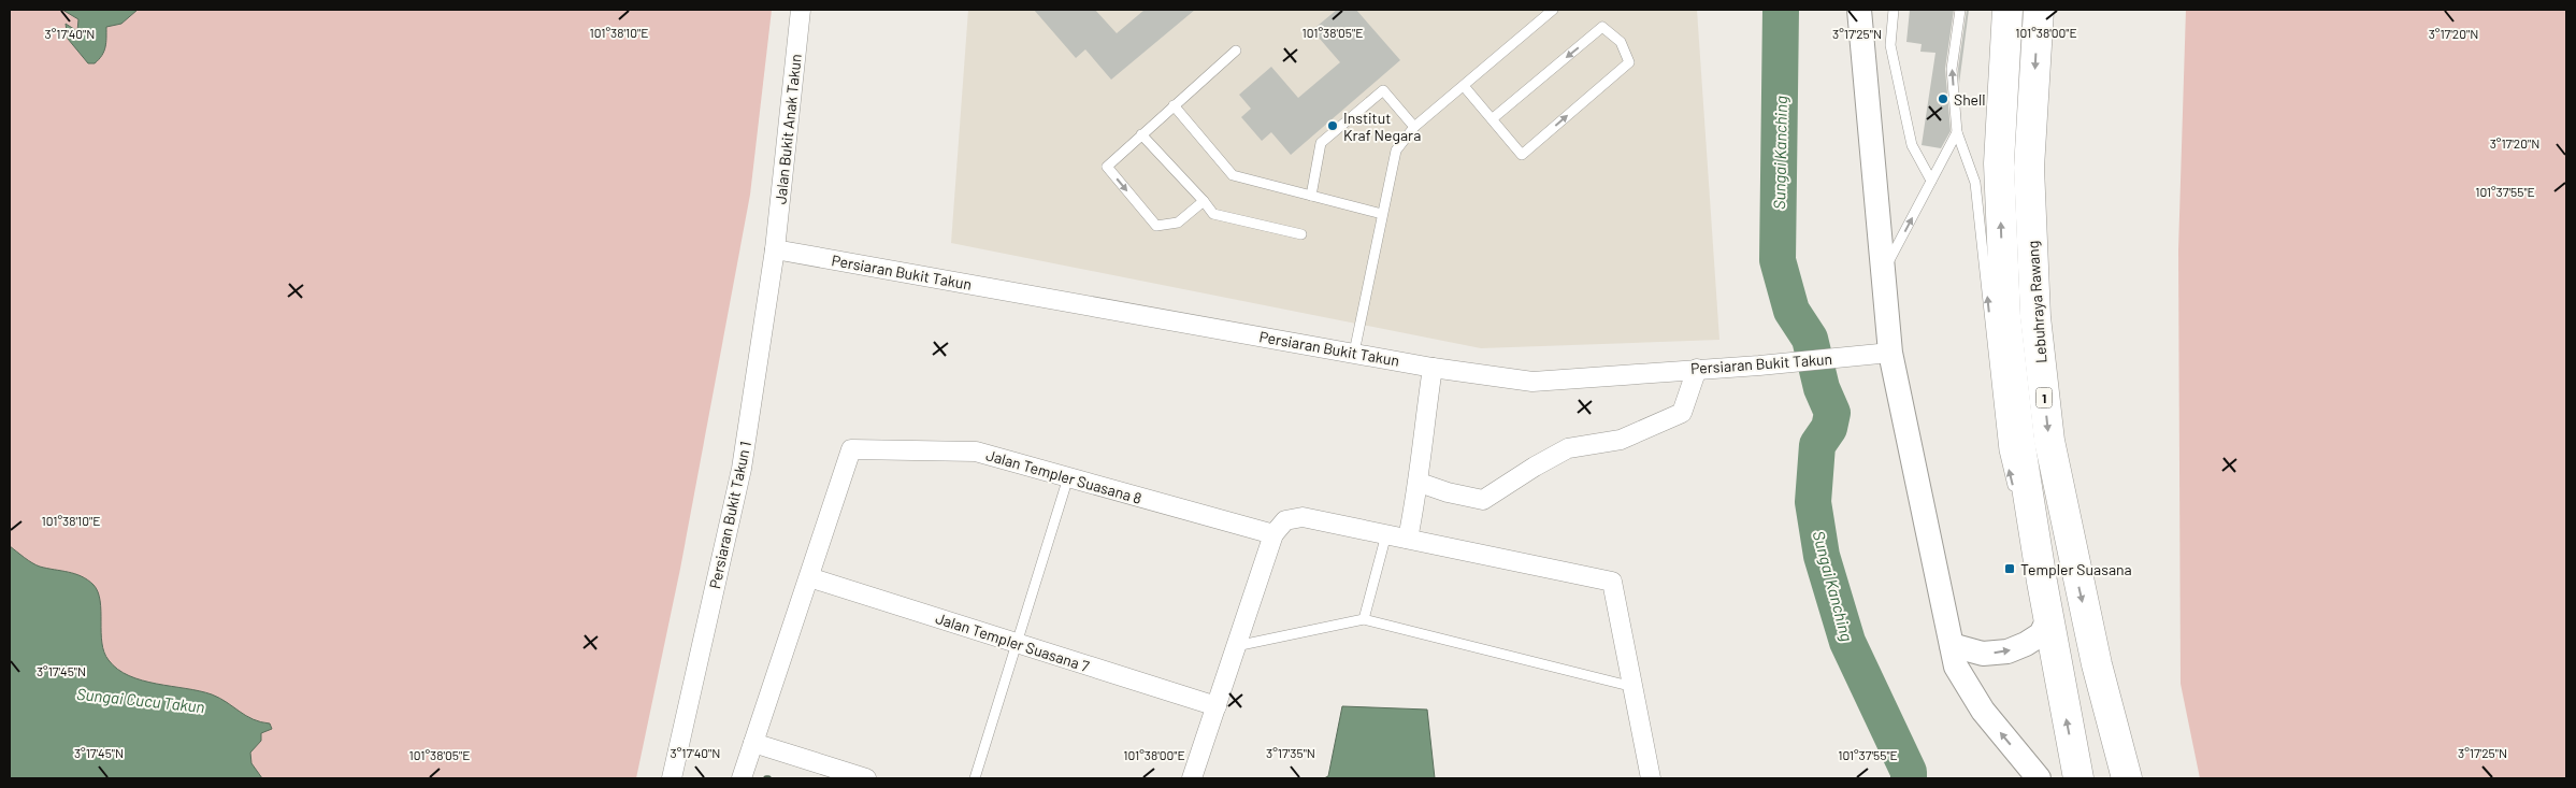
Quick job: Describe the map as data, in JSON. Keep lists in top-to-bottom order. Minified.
{"streets":{"highway":["Lebuhraya Rawang","1"],"street":["Jalan Bukit Anak Takun","Persiaran Bukit Takun","Jalan Templer Suasana 8","Persiaran Bukit Takun 1","Jalan Templer Suasana 7"]},"crossings":[["Jalan Bukit Anak Takun","Persiaran Bukit Takun"],["Jalan Bukit Anak Takun","Persiaran Bukit Takun 1"],["Persiaran Bukit Takun","Persiaran Bukit Takun 1"],["Jalan Templer Suasana 8","Jalan Templer Suasana 7"]],"water":["Sungai Kanching","Sungai Cucu Takun"],"places":{"other":["Shell","Institut Kraf Negara"],"transit":["Templer Suasana"]},"coordinates":["101°38'10\"E","101°38'05\"E","101°38'00\"E","3°17'40\"N","3°17'25\"N","3°17'20\"N","101°37'55\"E","3°17'45\"N","3°17'35\"N"]}
